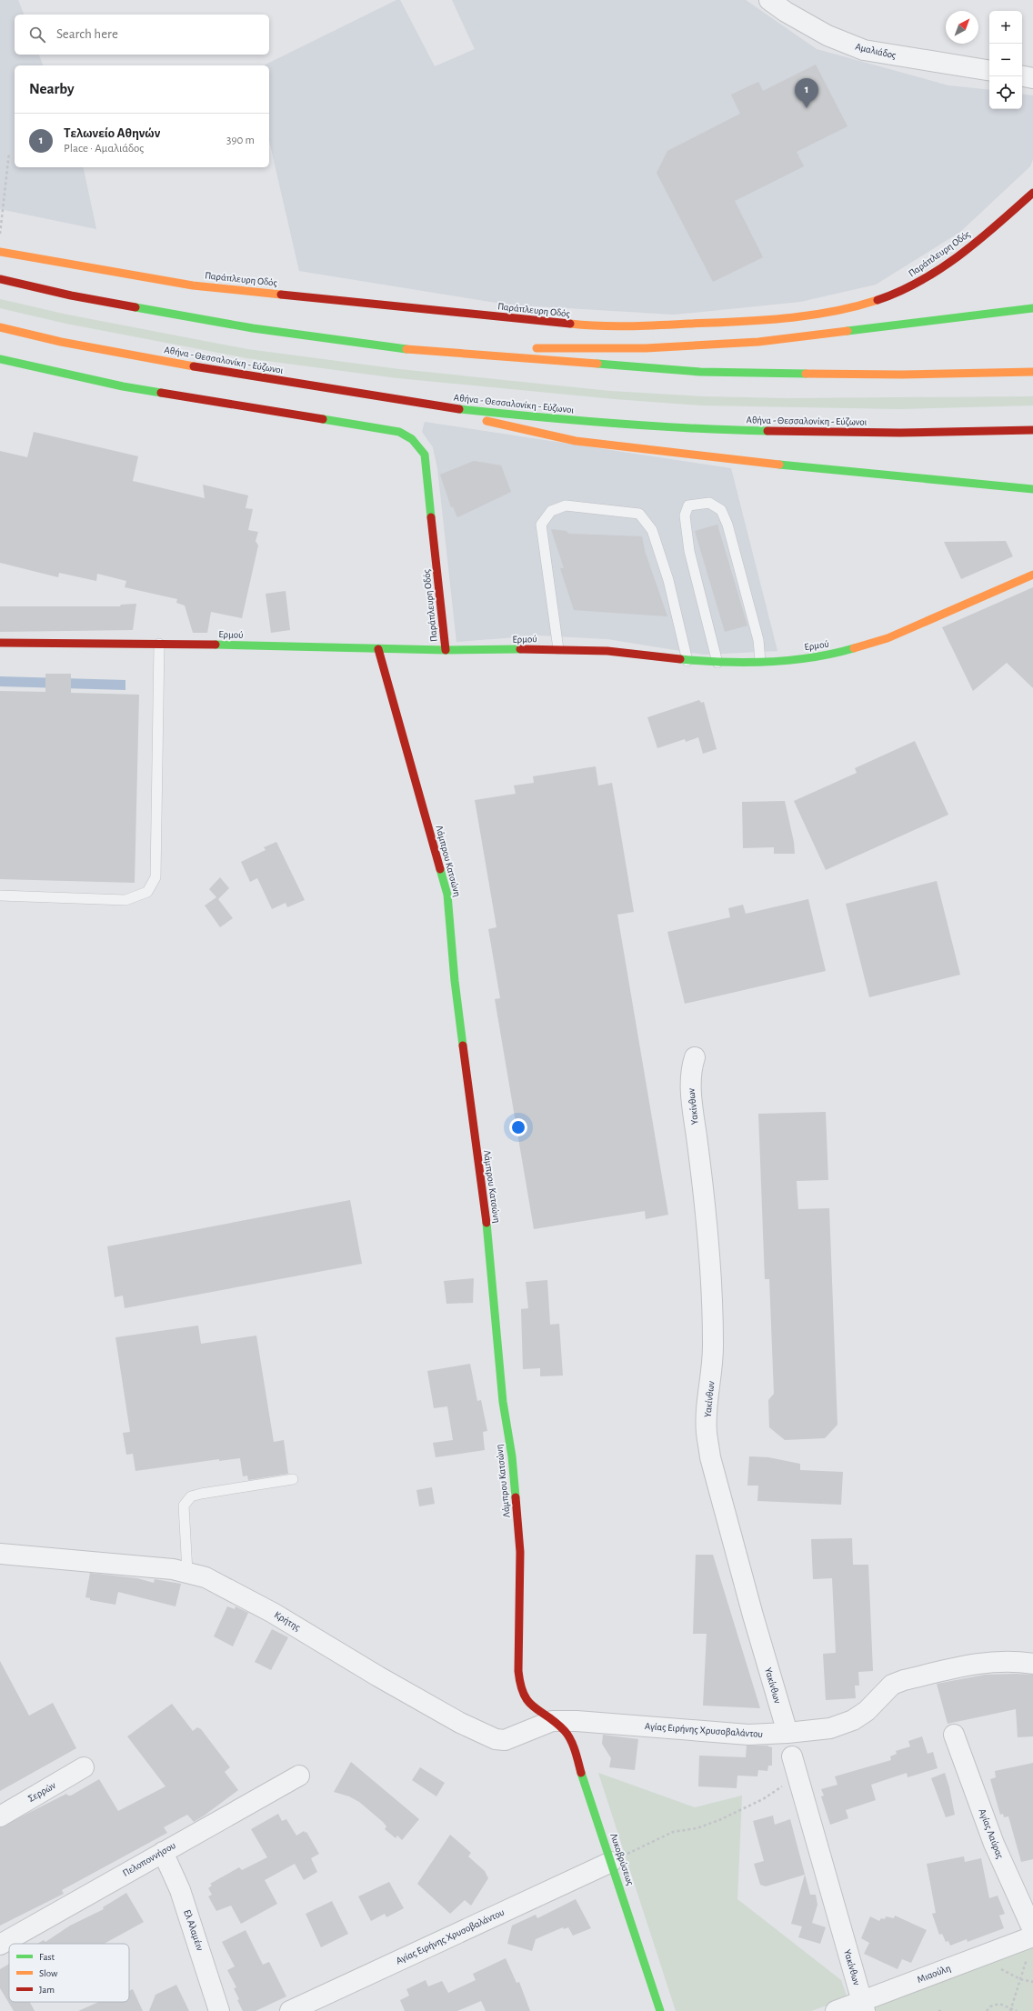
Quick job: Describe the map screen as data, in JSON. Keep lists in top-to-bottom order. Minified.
{"streets":{"main road":["Παράπλευρη Οδός","Αθήνα - Θεσσαλονίκη - Εύζωνοι","Ερμού","Λάμπρου Κατσώνη","Λυκοβρύσεως"],"street":["Αμαλιάδος","Υακίνθων","Κρήτης","Αγίας Ειρήνης Χρυσοβαλάντου","Σερρών","Αγίας Λαύρας","Πελοποννήσου","Ελ Αλαμέιν","Μιαούλη"]},"crossings":[["Παράπλευρη Οδός","Ερμού"],["Ερμού","Λάμπρου Κατσώνη"],["Λάμπρου Κατσώνη","Κρήτης"],["Λάμπρου Κατσώνη","Αγίας Ειρήνης Χρυσοβαλάντου"],["Λάμπρου Κατσώνη","Λυκοβρύσεως"],["Υακίνθων","Αγίας Ειρήνης Χρυσοβαλάντου"],["Υακίνθων","Μιαούλη"],["Κρήτης","Αγίας Ειρήνης Χρυσοβαλάντου"],["Κρήτης","Λυκοβρύσεως"],["Αγίας Ειρήνης Χρυσοβαλάντου","Λυκοβρύσεως"],["Πελοποννήσου","Ελ Αλαμέιν"]],"legend":["Fast","Slow","Jam"],"north":"top right","page":{"map_buttons":["+","−"],"search":"Search here","heading":"Nearby","pins":"1","list":[{"mark":"1","name":"Τελωνείο Αθηνών","note":"Place · Αμαλιάδος","value":"390 m"}]}}
